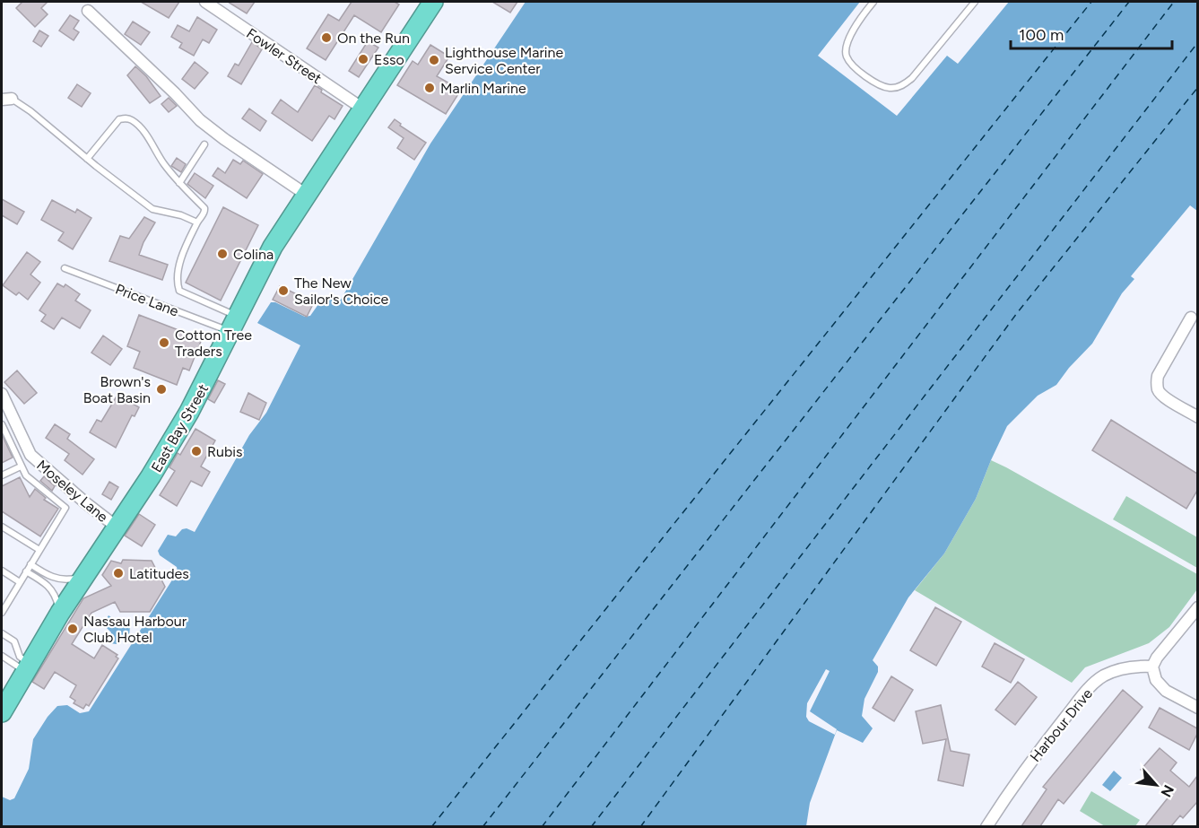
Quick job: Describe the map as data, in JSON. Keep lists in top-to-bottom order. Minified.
{"streets":{"highway":["East Bay Street"],"street":["Fowler Street","Moseley Lane","Harbour Drive"],"lane":["Price Lane"]},"crossings":[["Fowler Street","East Bay Street"],["Price Lane","East Bay Street"],["East Bay Street","Moseley Lane"]],"places":["On the Run","Esso","Lighthouse Marine Service Center","Marlin Marine","Colina","The New Sailor's Choice","Cotton Tree Traders","Brown's Boat Basin","Rubis","Latitudes","Nassau Harbour Club Hotel"],"scale_bar":"100 m","north":"bottom right"}
